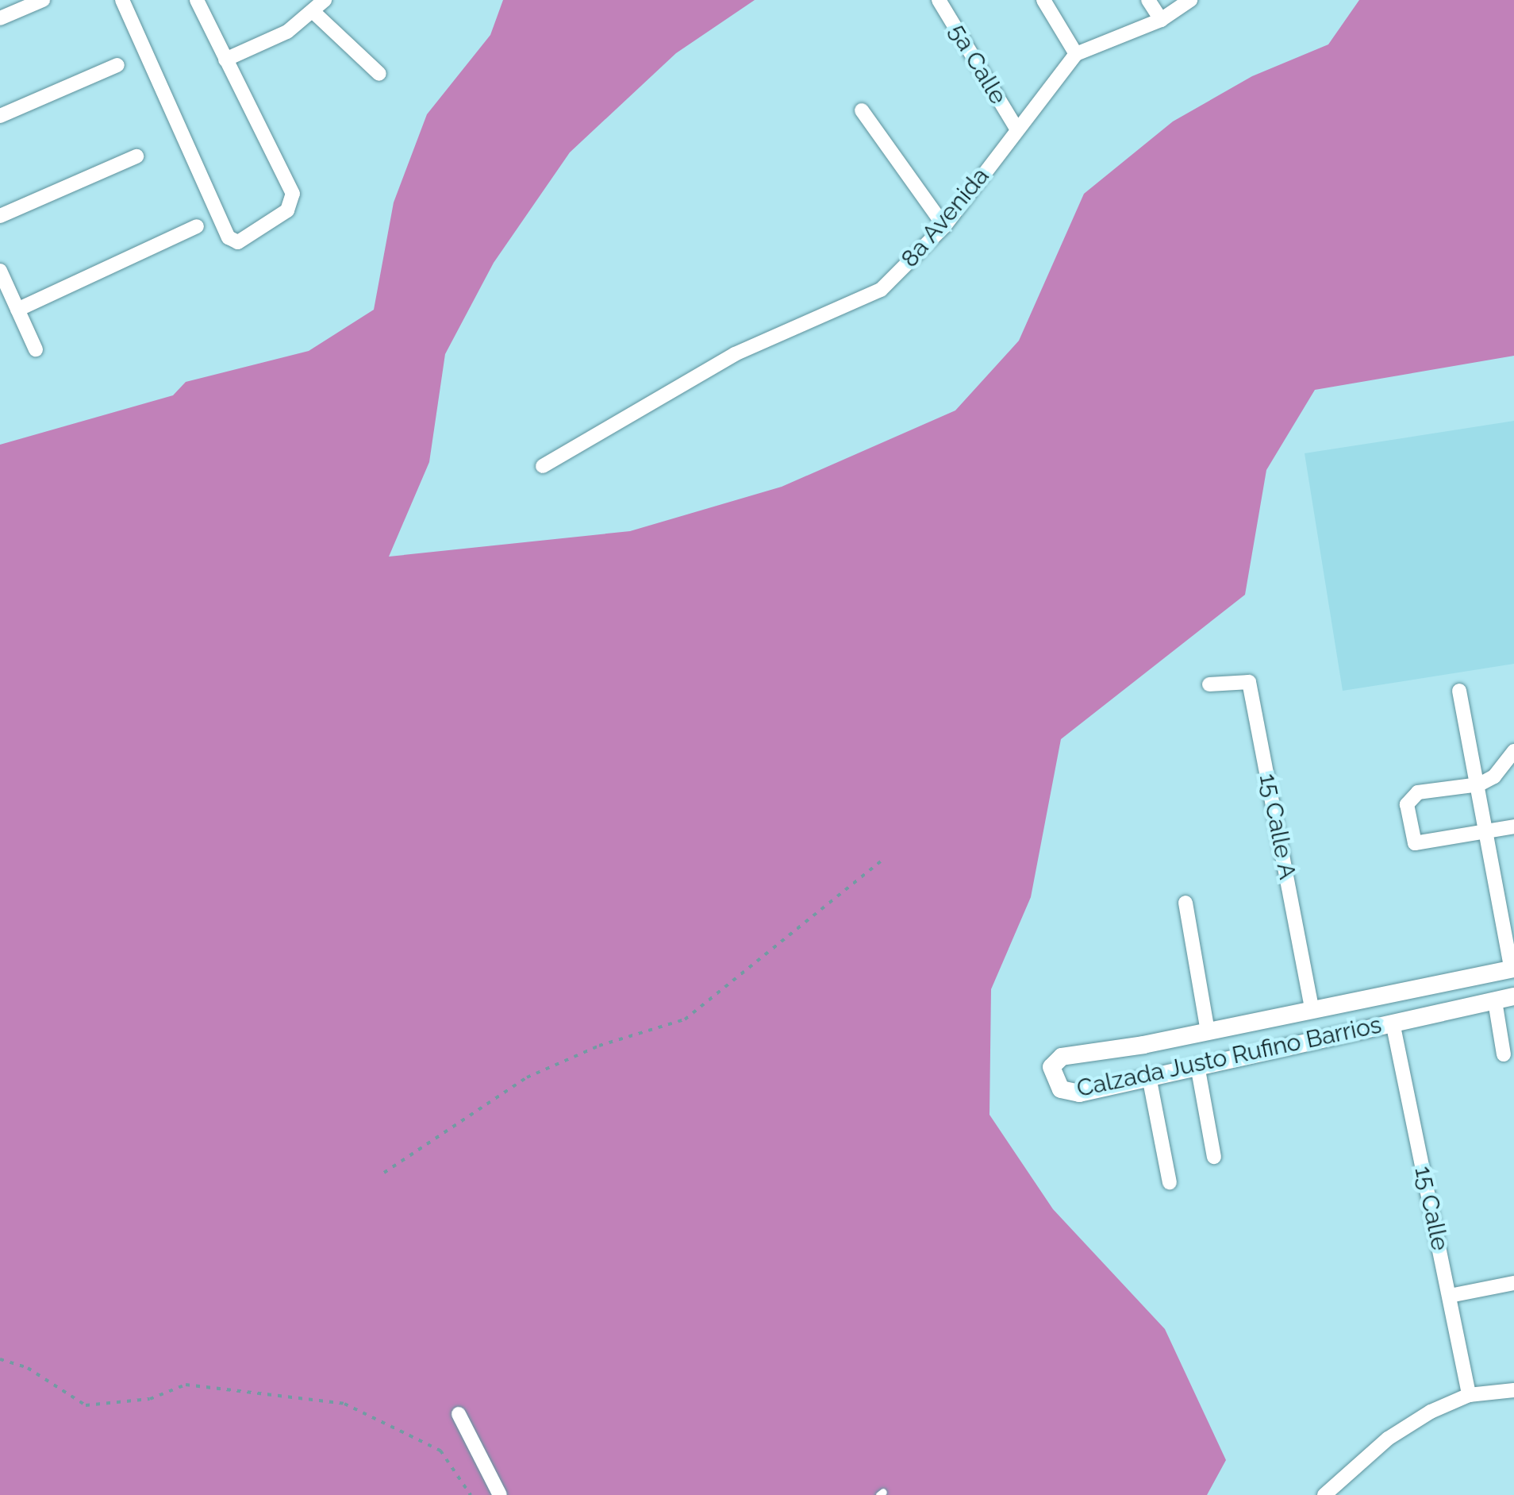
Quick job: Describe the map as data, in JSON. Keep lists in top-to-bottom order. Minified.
{"streets":{"street":["5a Calle","8a Avenida","15 Calle A","Calzada Justo Rufino Barrios","15 Calle"]},"crossings":[["5a Calle","8a Avenida"],["15 Calle A","Calzada Justo Rufino Barrios"],["Calzada Justo Rufino Barrios","15 Calle"]]}
